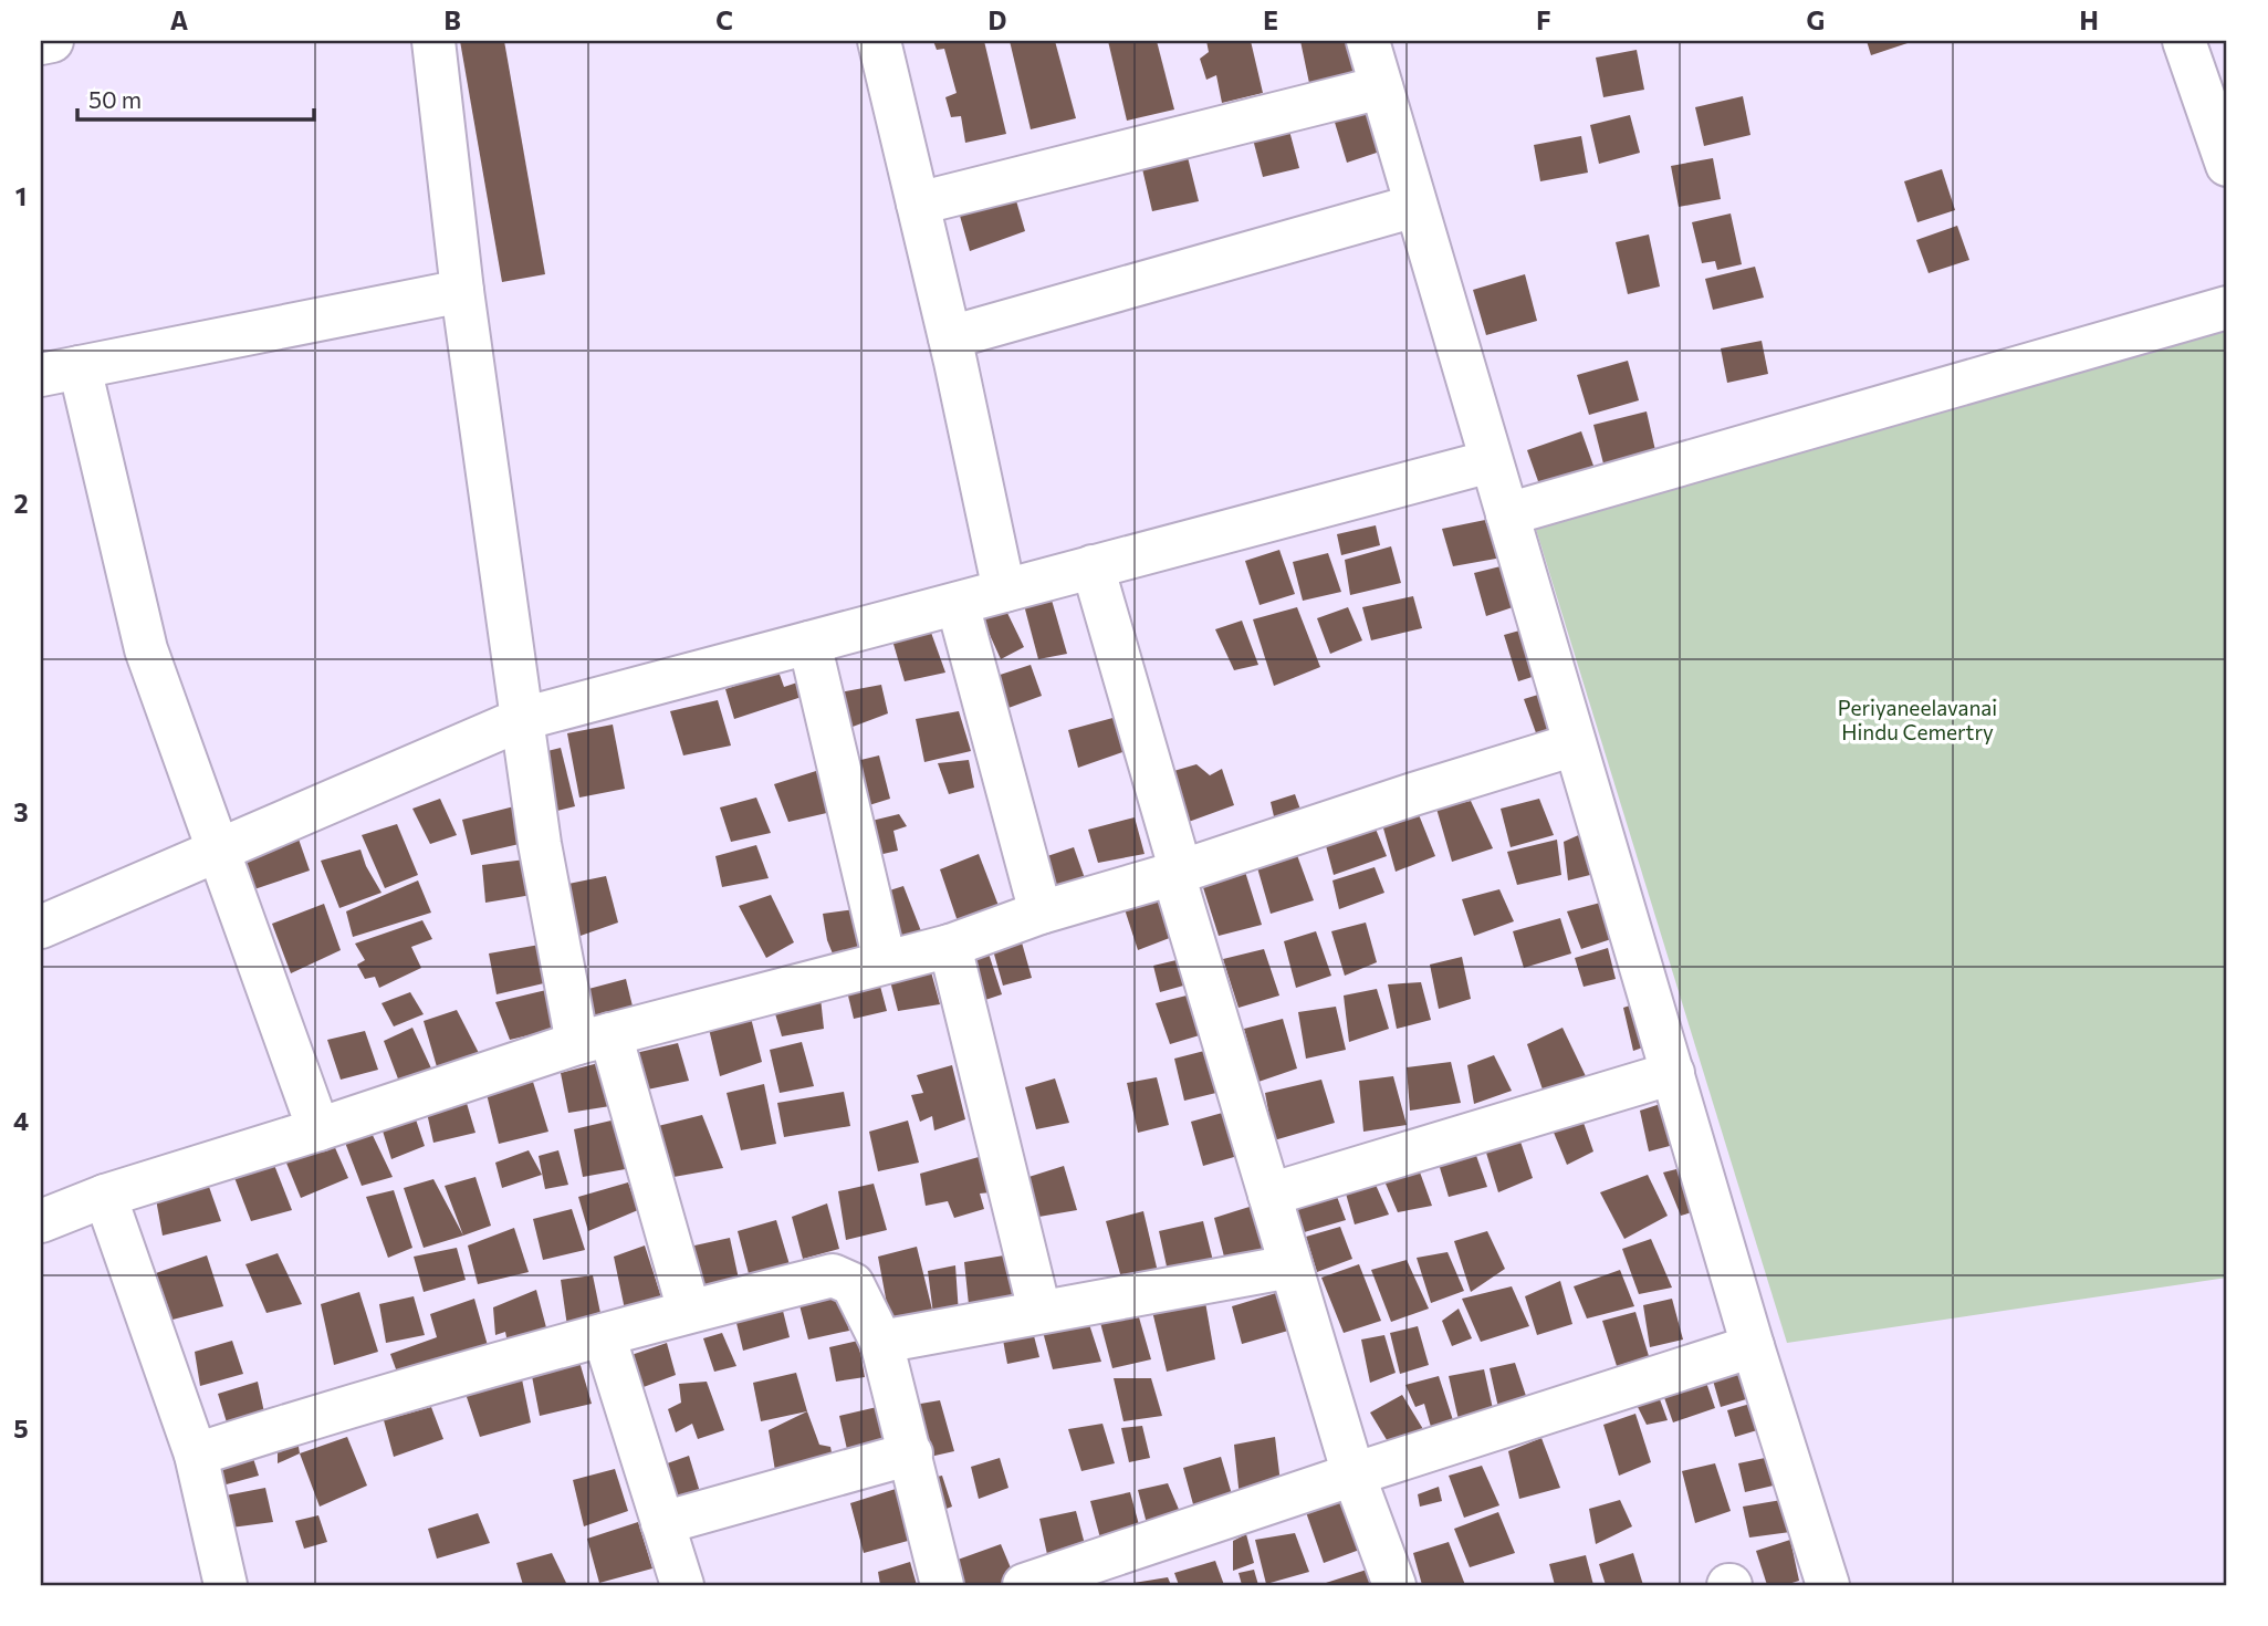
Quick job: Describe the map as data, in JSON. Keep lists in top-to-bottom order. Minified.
{"parks":["Periyaneelavanai Hindu Cemertry"],"scale_bar":"50 m","grid":{"columns":["A","B","C","D","E","F","G","H"],"rows":["1","2","3","4","5"]}}
